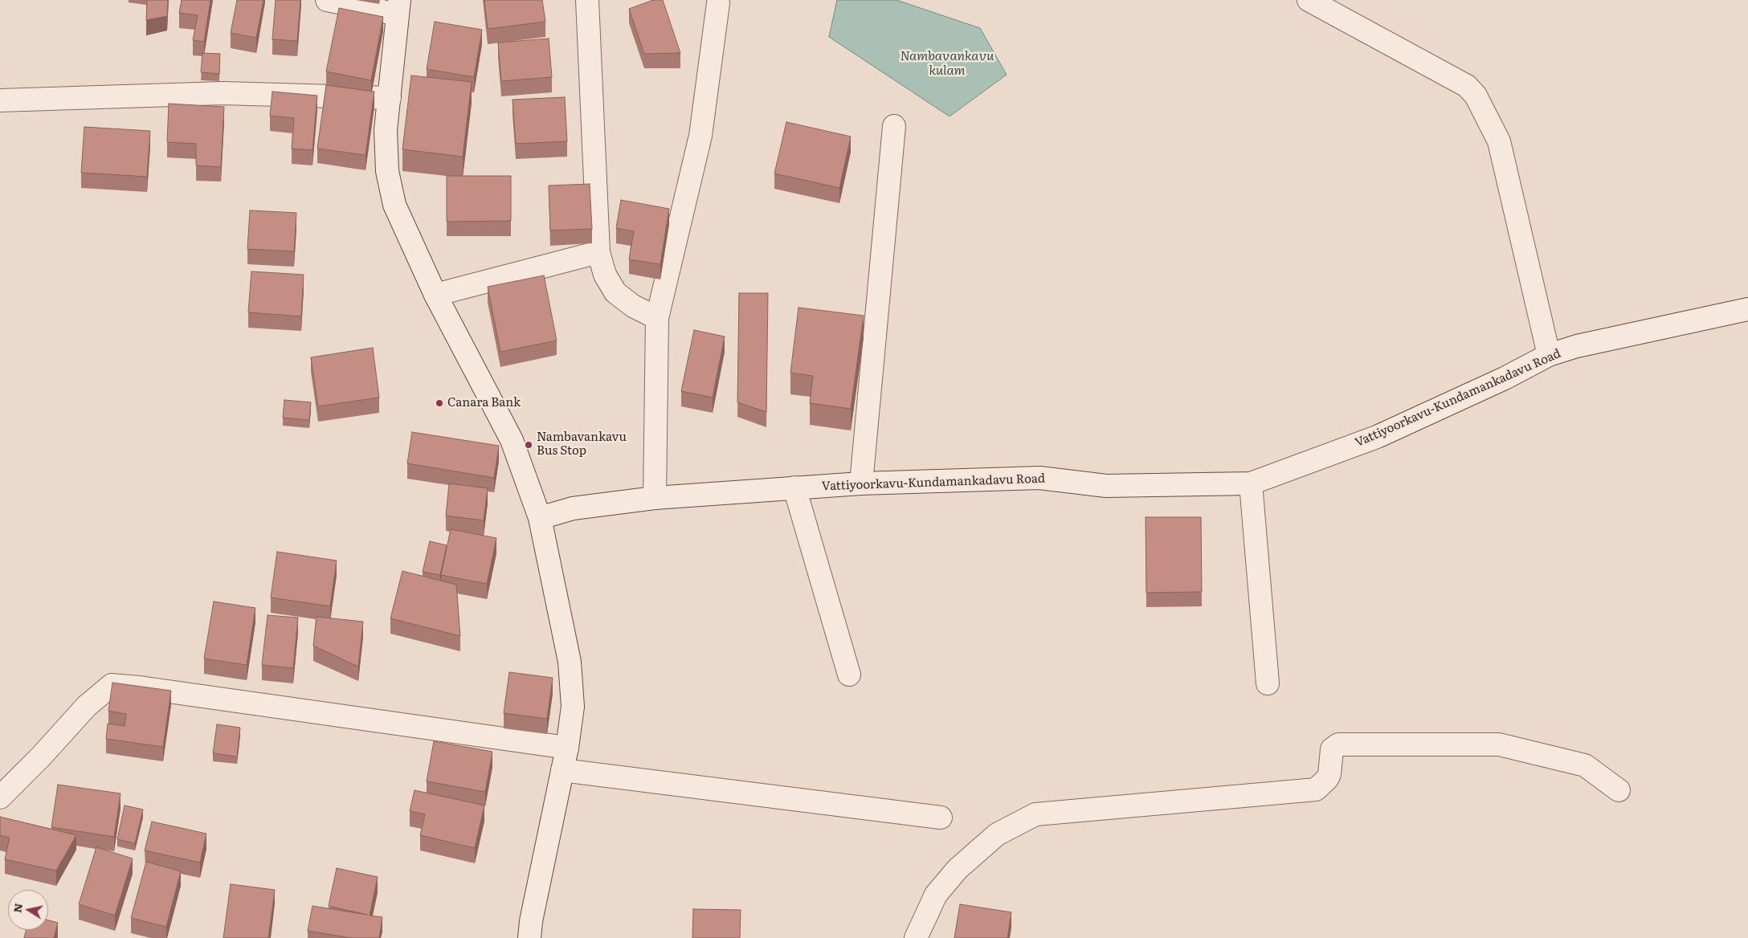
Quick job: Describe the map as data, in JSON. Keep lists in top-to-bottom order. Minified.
{"streets":{"street":["Vattiyoorkavu-Kundamankadavu Road"]},"water":["Nambavankavu kulam"],"places":["Canara Bank","Nambavankavu Bus Stop"],"north":"left"}
